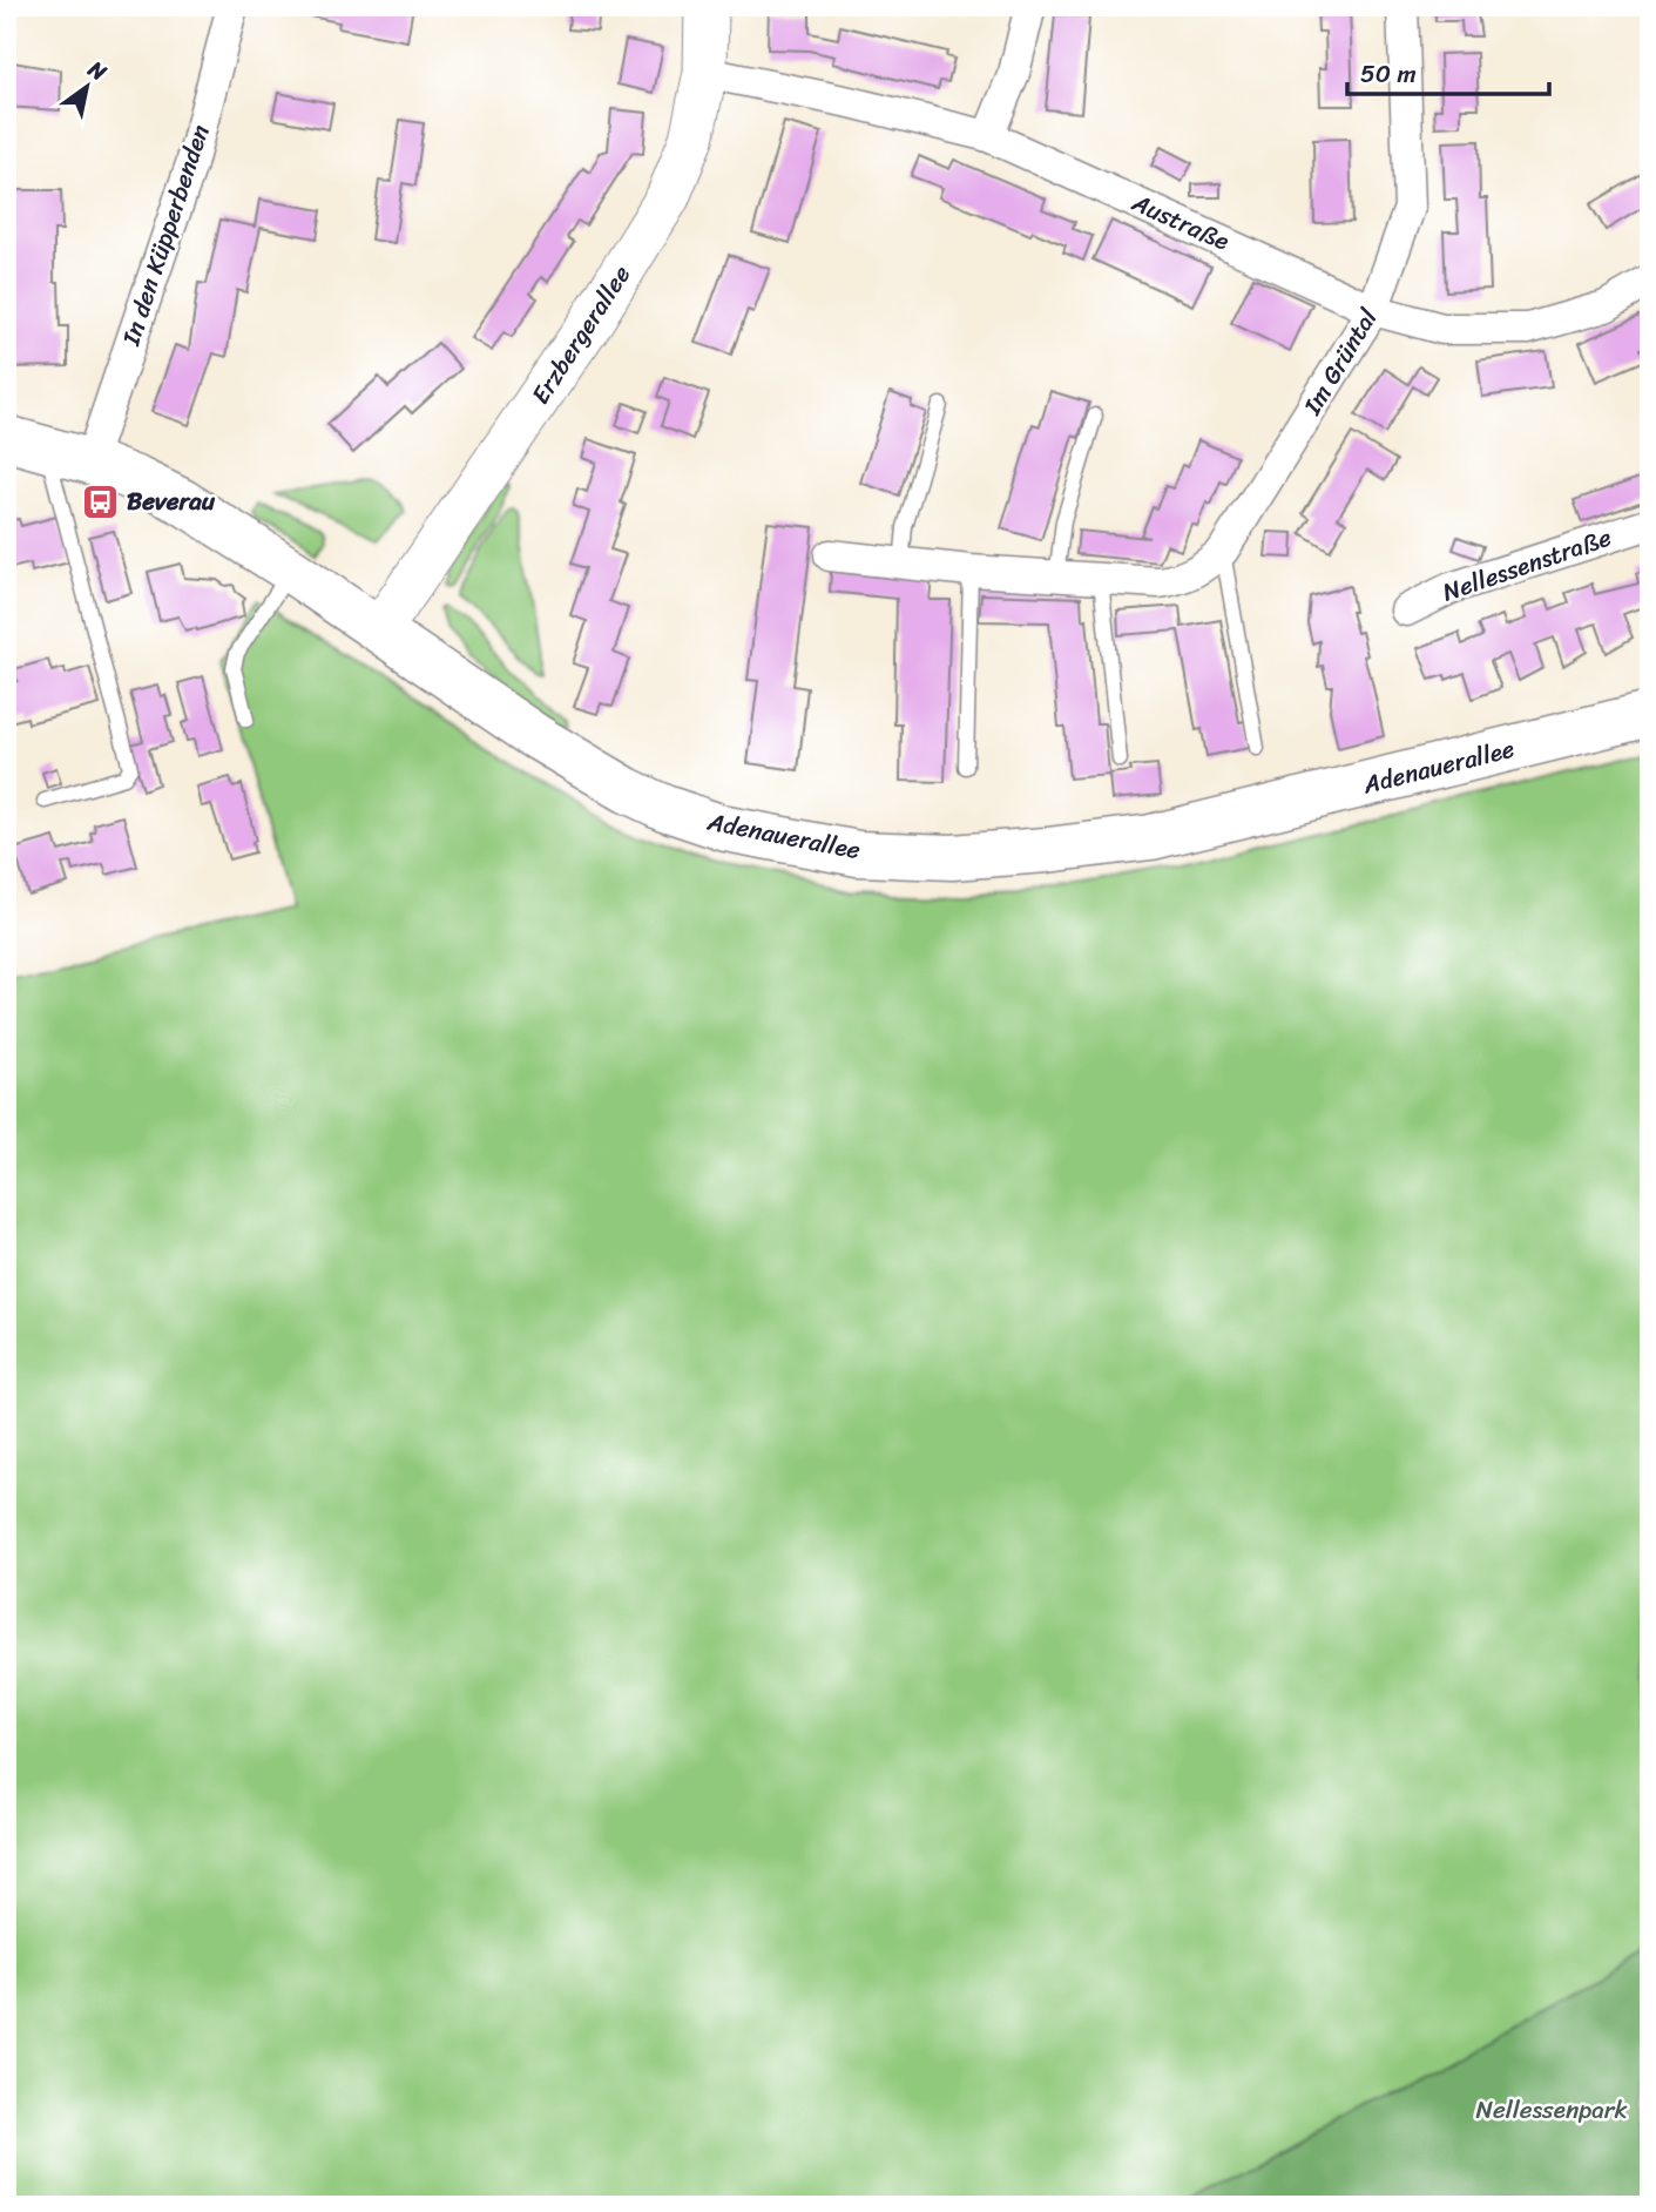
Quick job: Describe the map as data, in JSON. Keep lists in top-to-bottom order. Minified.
{"streets":{"main road":["Adenauerallee"],"street":["Austraße","In den Küpperbenden","Erzbergerallee","Im Grüntal","Nellessenstraße"]},"crossings":[["Austraße","Erzbergerallee"],["Austraße","Im Grüntal"],["In den Küpperbenden","Adenauerallee"],["Erzbergerallee","Adenauerallee"]],"parks":["Nellessenpark"],"places":{"bus stop":["Beverau"]},"scale_bar":"50 m","north":"top right"}
